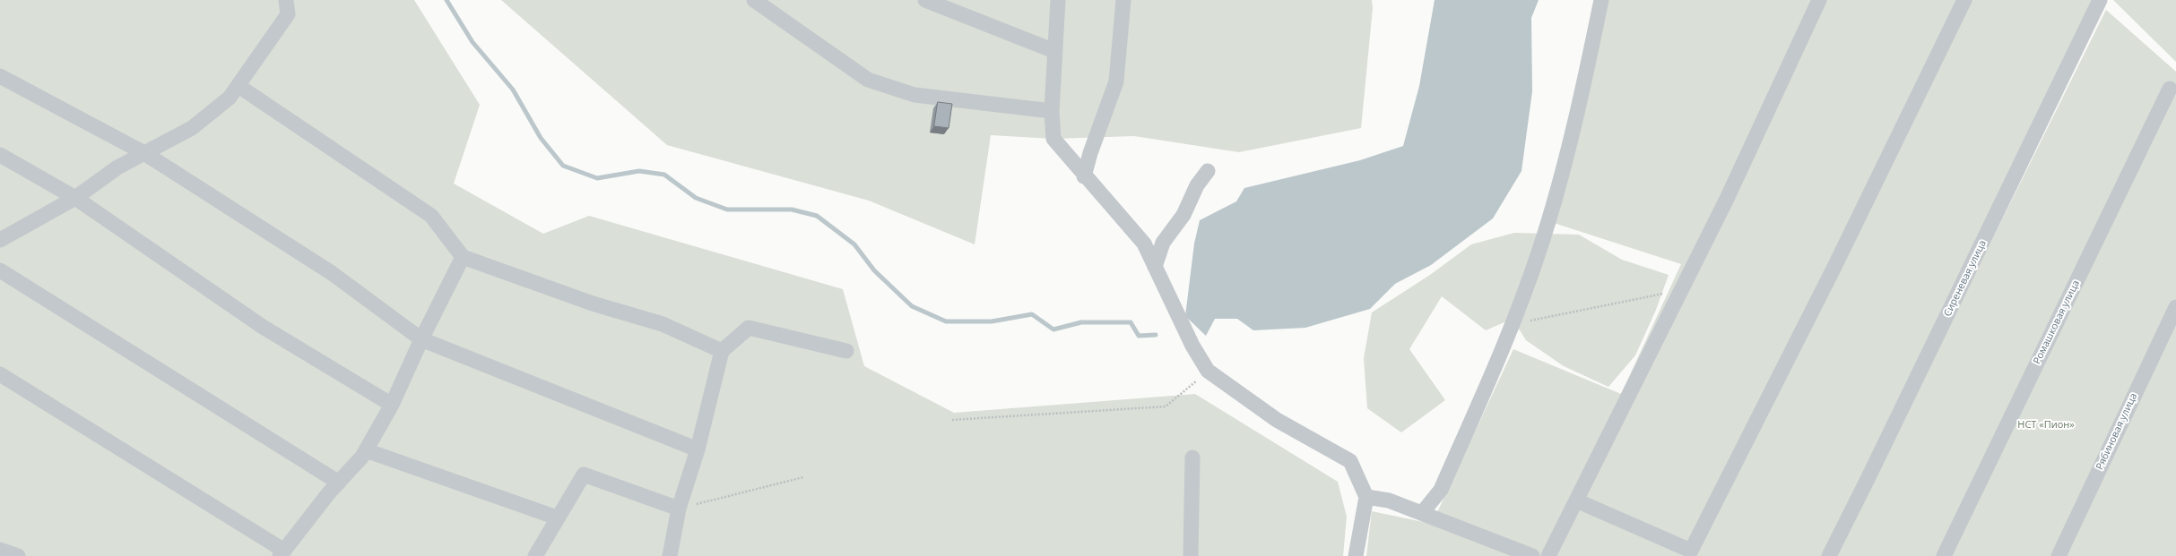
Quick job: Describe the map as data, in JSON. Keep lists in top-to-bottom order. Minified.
{"streets":{"street":["Сиреневая улица","Ромашковая улица","Рябиновая улица"]},"parks":["НСТ «Пион»"]}
